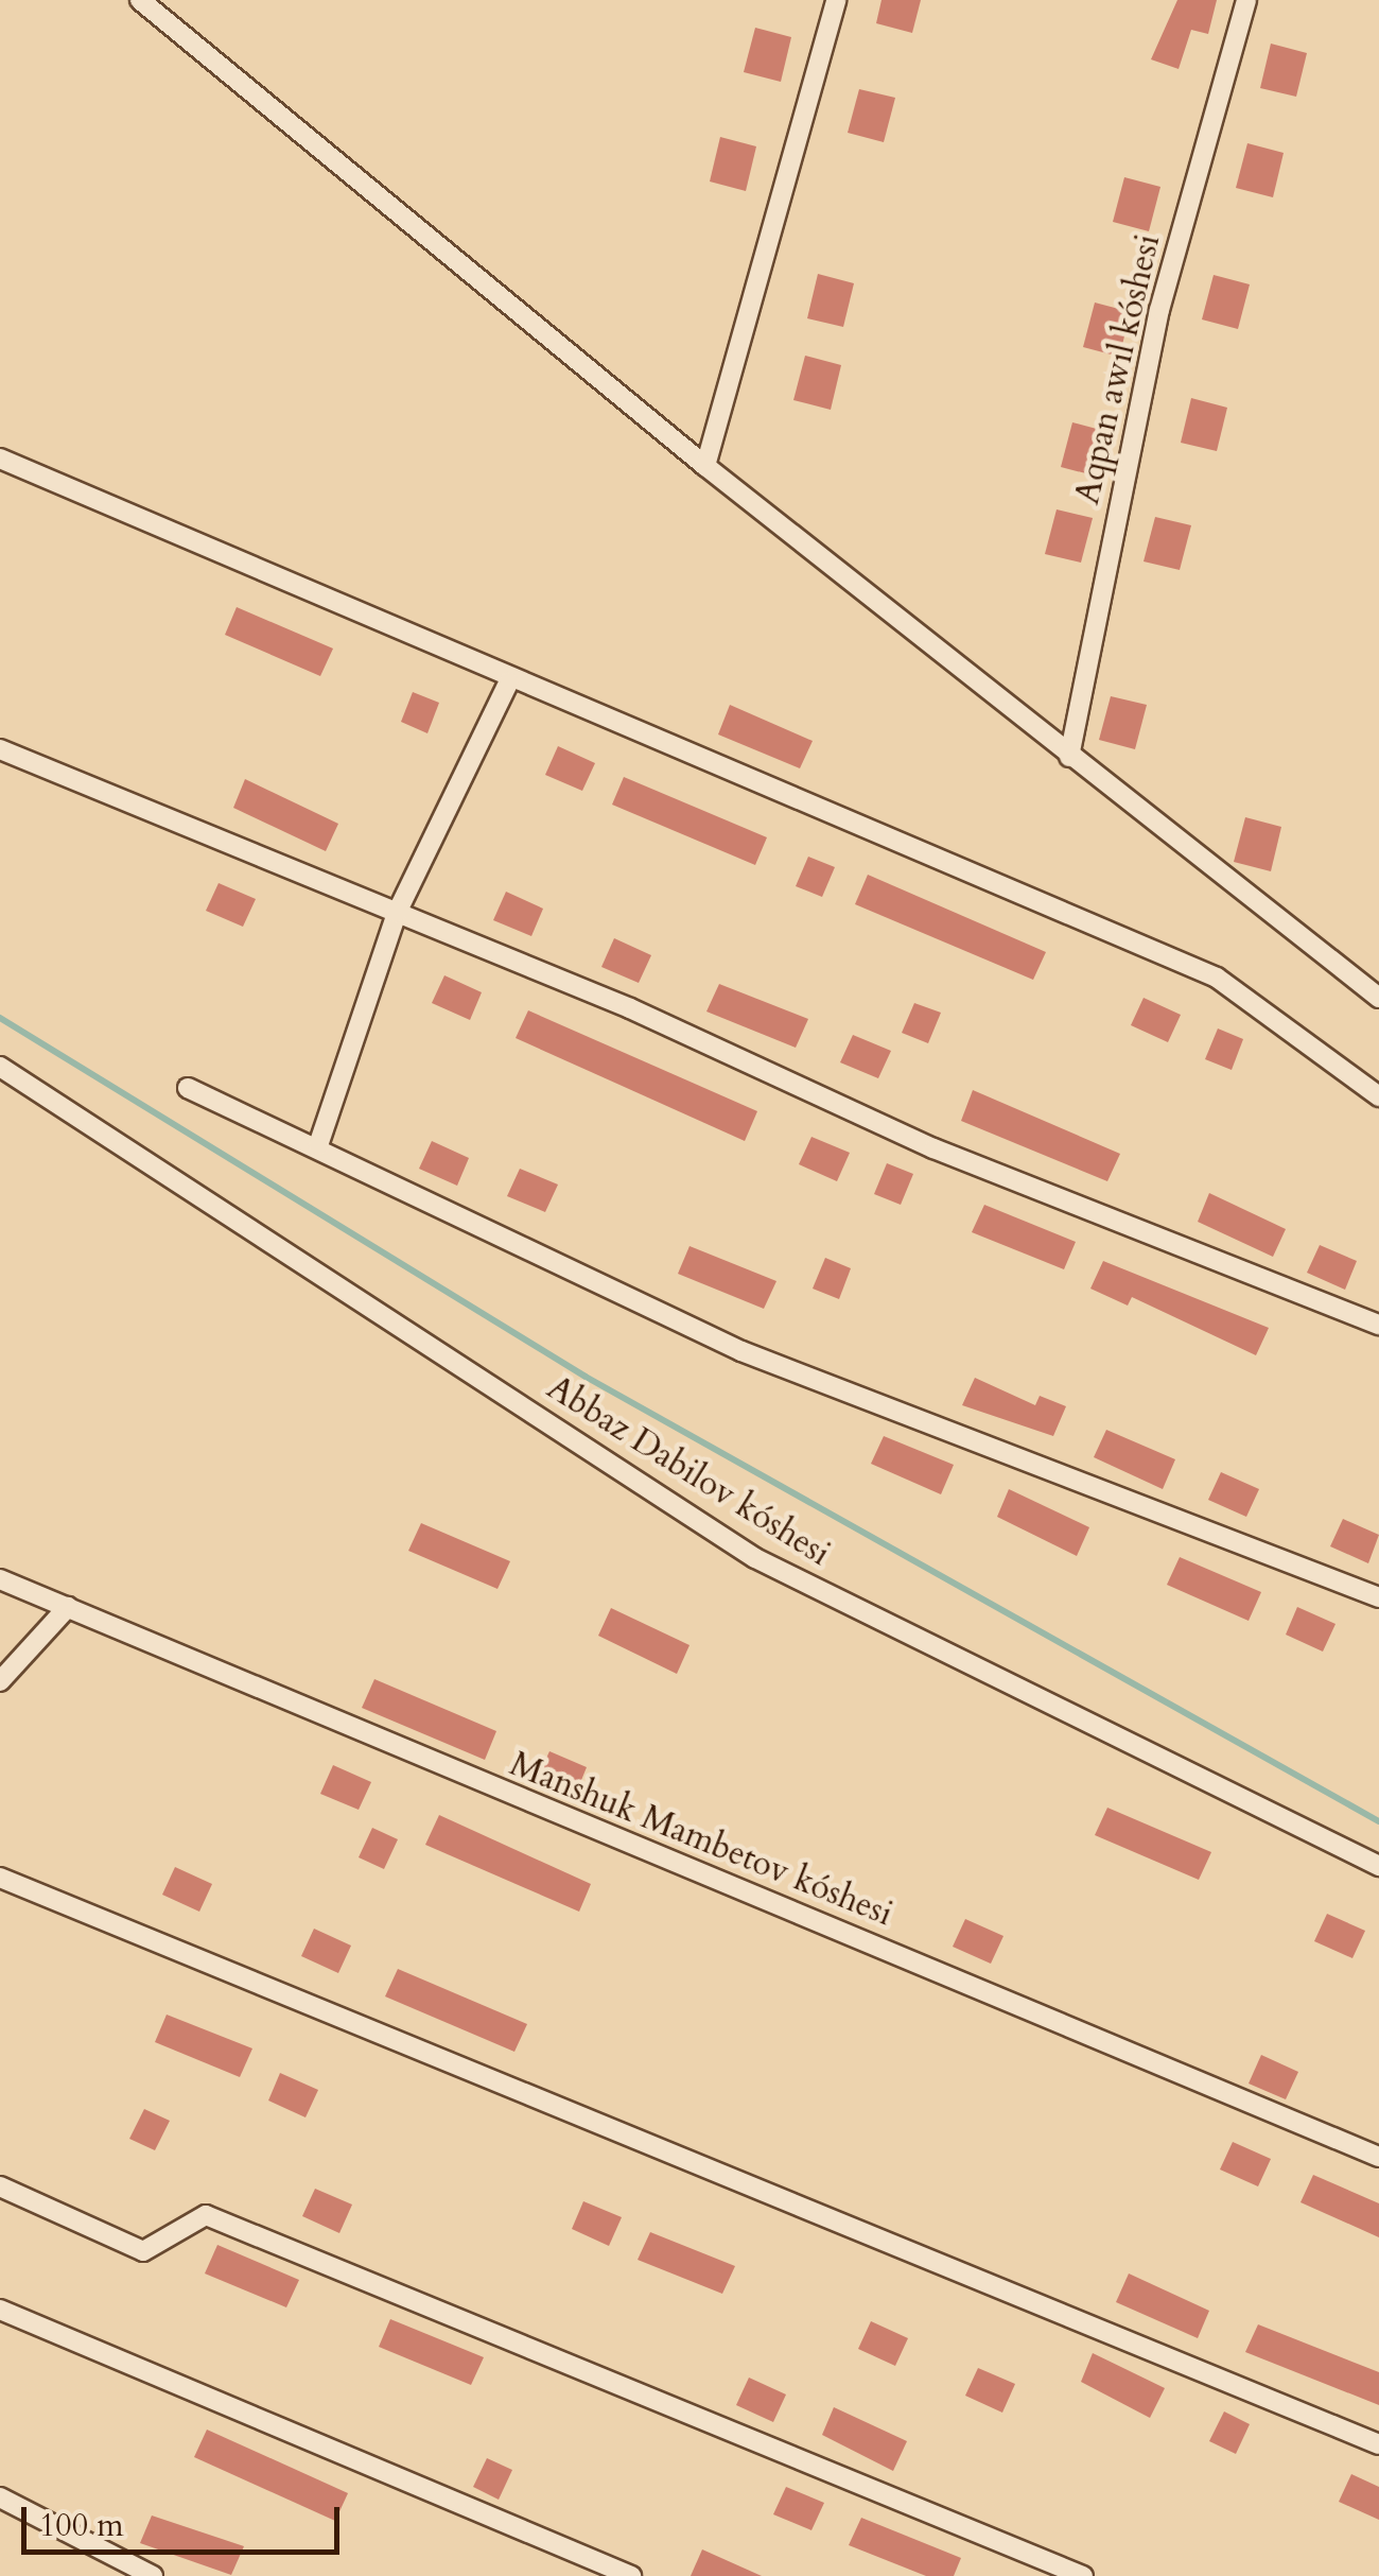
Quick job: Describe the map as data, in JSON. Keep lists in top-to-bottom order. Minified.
{"streets":{"street":["Aqpan awıl kóshesi","Abbaz Dabilov kóshesi","Manshuk Mambetov kóshesi"]},"scale_bar":"100 m"}
